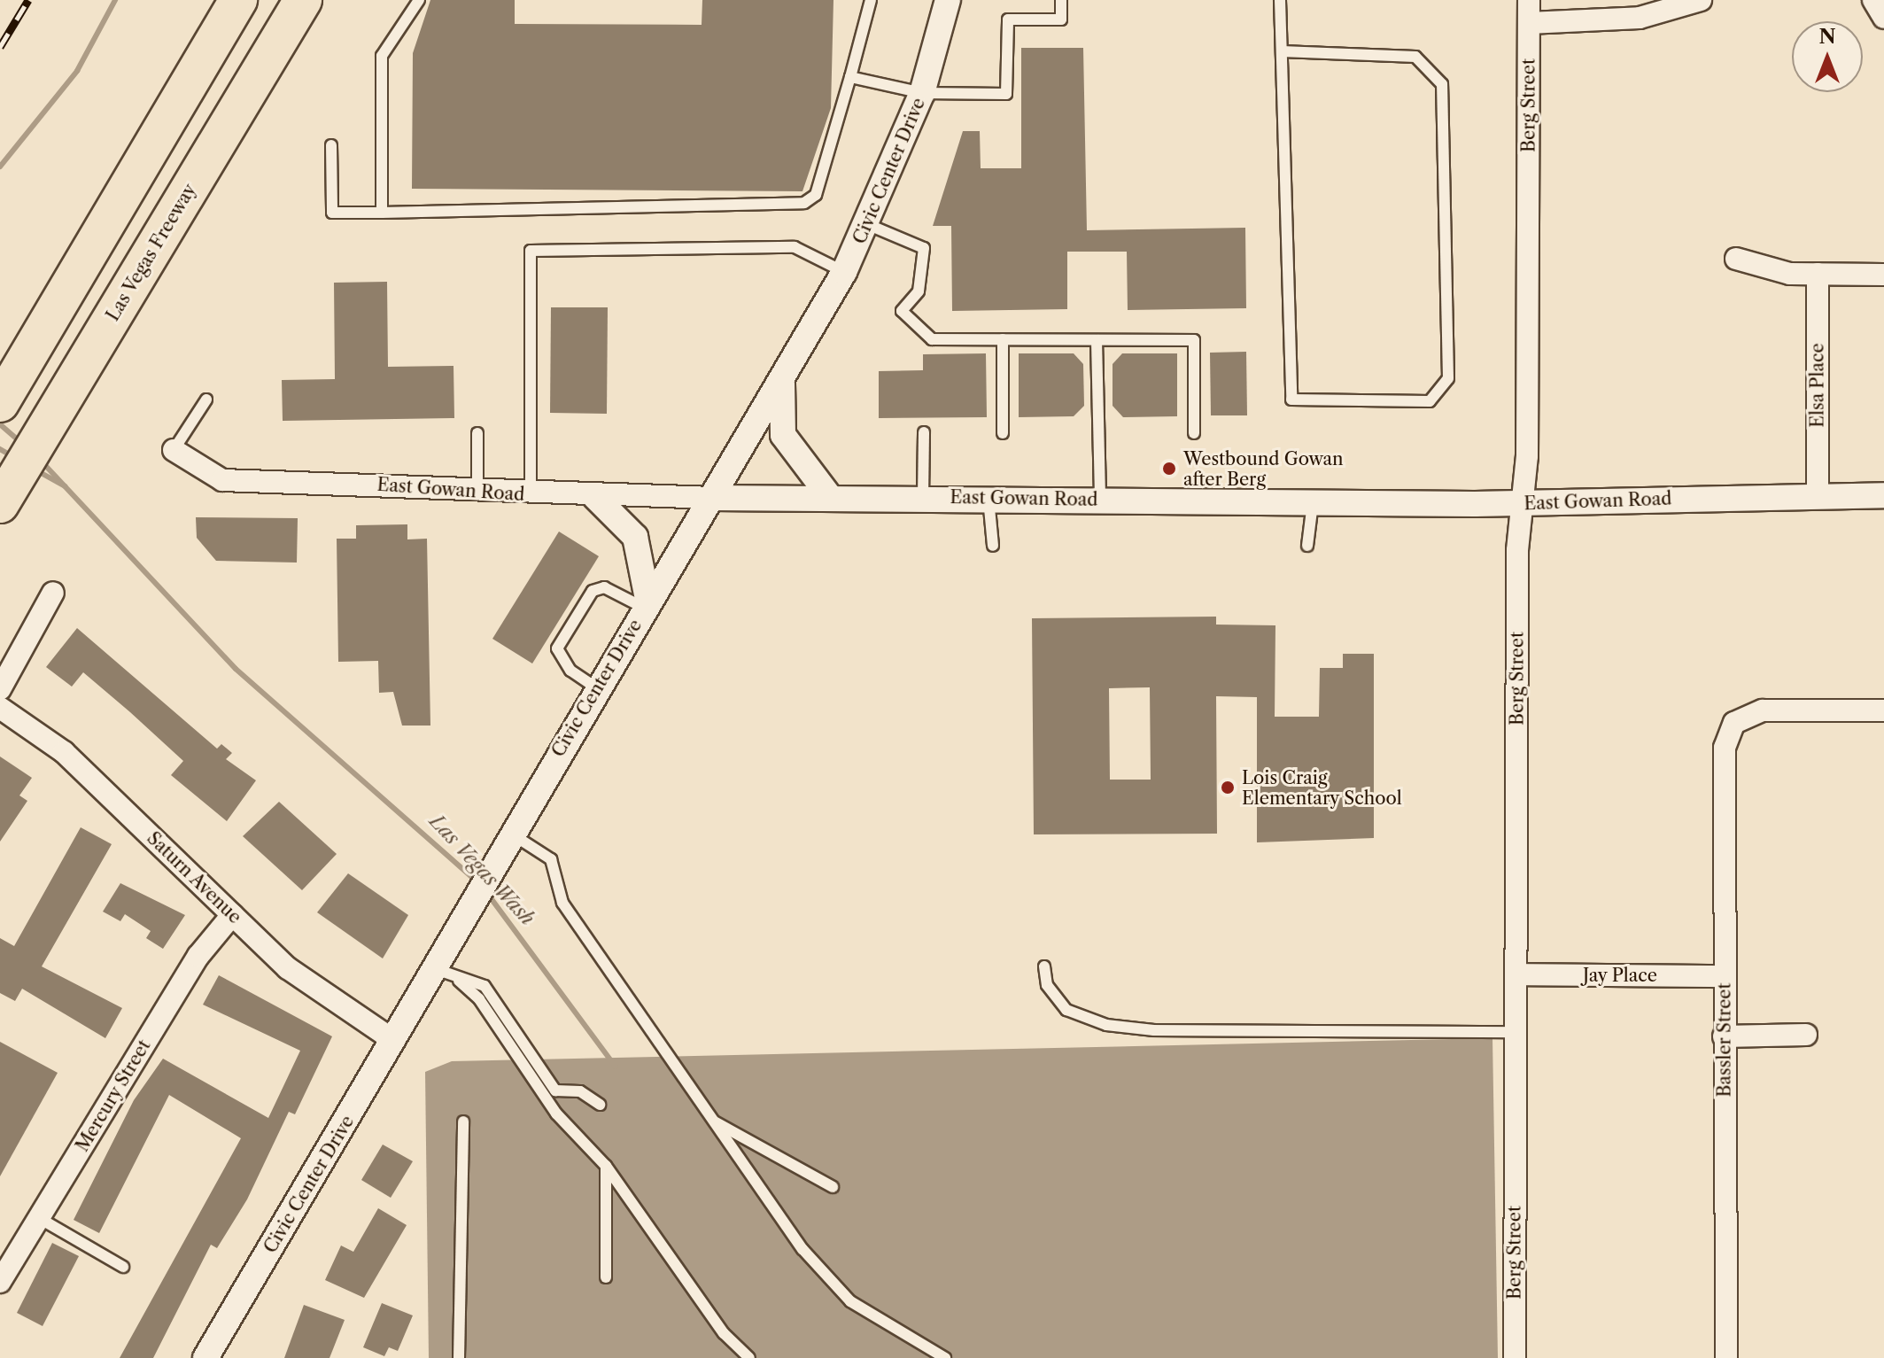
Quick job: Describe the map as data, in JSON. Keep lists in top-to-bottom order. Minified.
{"streets":{"highway":["Las Vegas Freeway"],"street":["Berg Street","Civic Center Drive","Elsa Place","East Gowan Road","Saturn Avenue","Jay Place","Bassler Street","Mercury Street"]},"crossings":[["Berg Street","East Gowan Road"],["Berg Street","Jay Place"],["Civic Center Drive","East Gowan Road"],["Civic Center Drive","Saturn Avenue"],["Elsa Place","East Gowan Road"],["Saturn Avenue","Mercury Street"],["Jay Place","Bassler Street"]],"water":["Las Vegas Wash"],"places":["Westbound Gowan after Berg","Lois Craig Elementary School"],"north":"top"}
